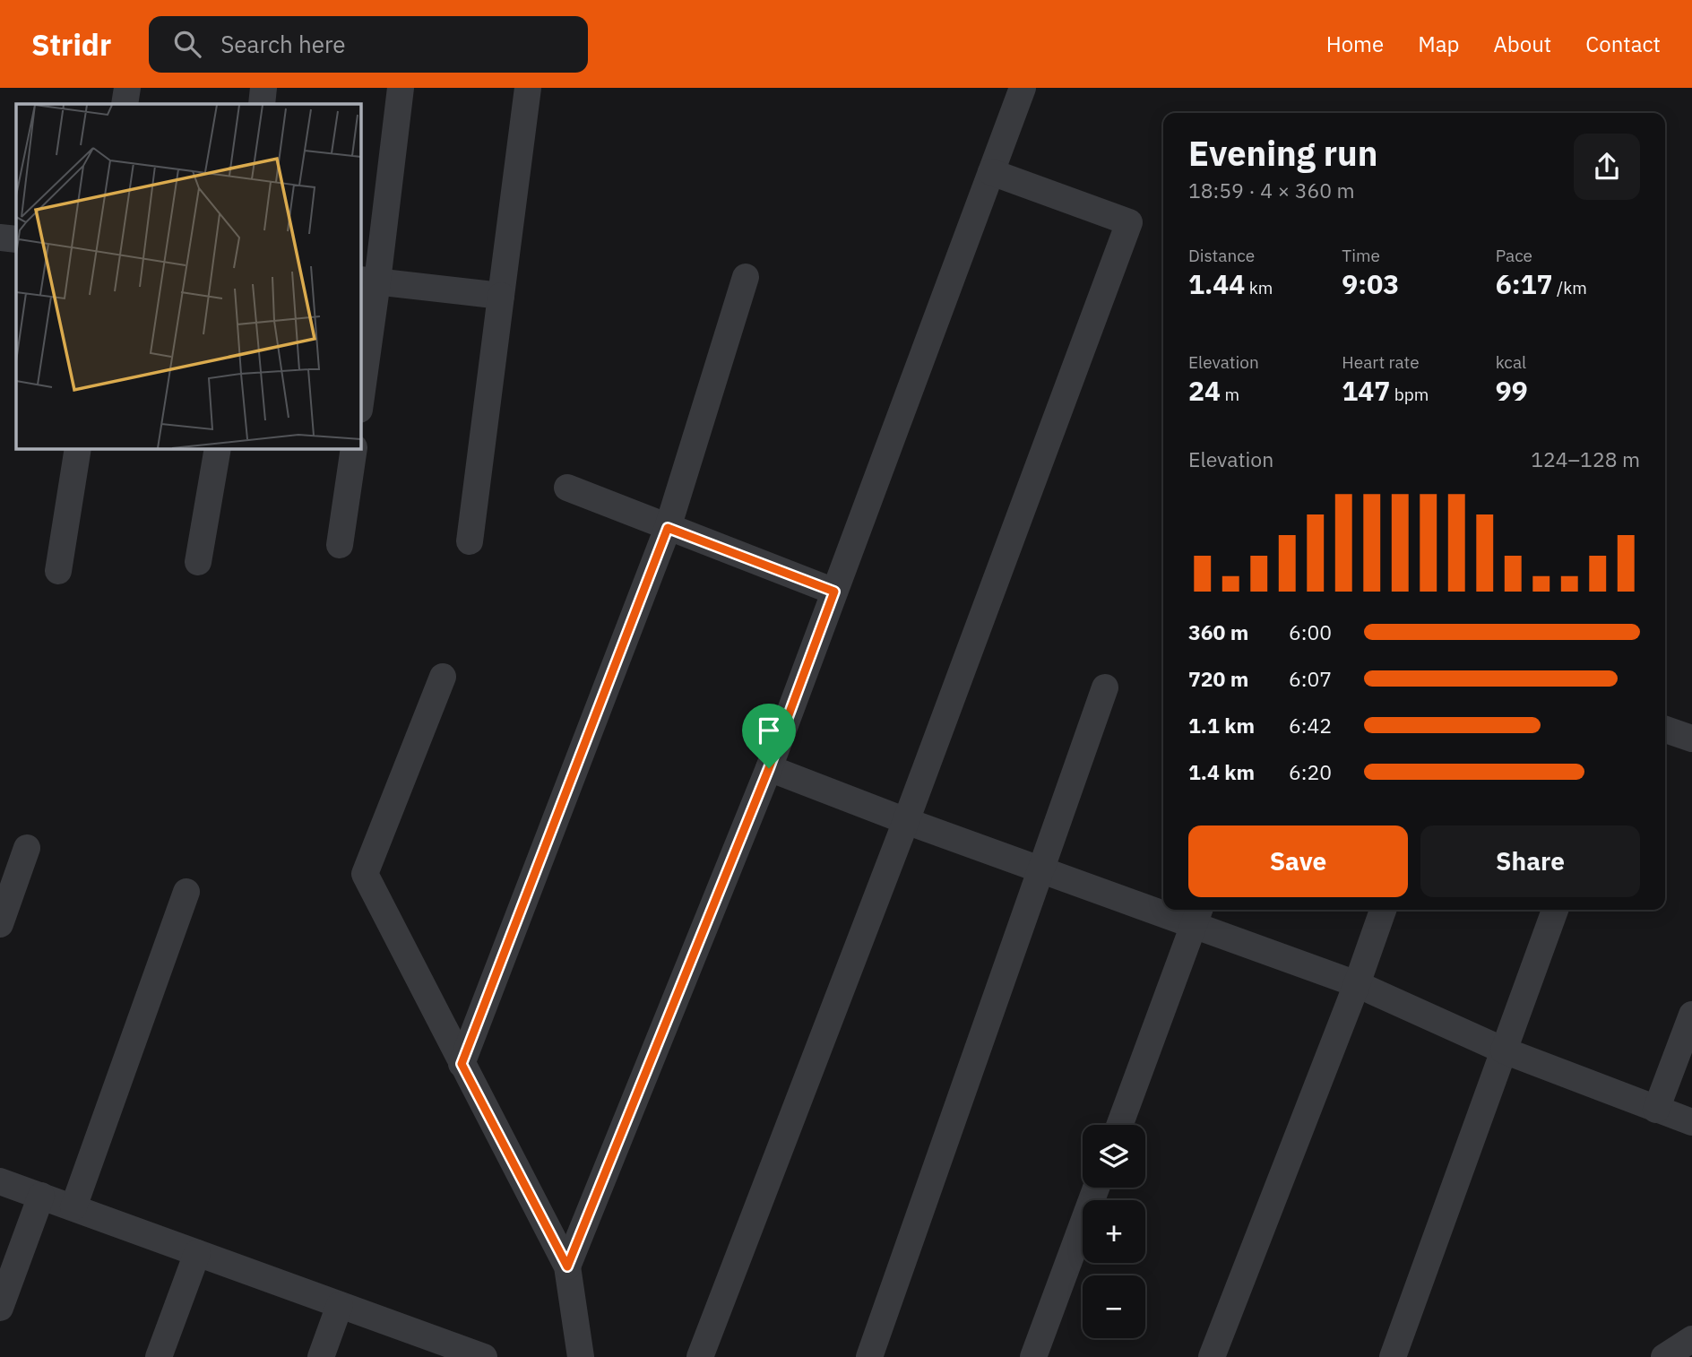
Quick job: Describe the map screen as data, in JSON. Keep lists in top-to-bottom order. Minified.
{"page":{"header":"Stridr","search":"Search here","nav":["Home","Map","About","Contact"],"heading":["Evening run","18:59 · 4 × 360 m"],"stats":[["Distance","1.44 km"],["Time","9:03"],["Pace","6:17 /km"],["Elevation","24 m"],["Heart rate","147 bpm"],["kcal","99"]],"chart":["Elevation","124–128 m"],"list":[{"name":"360 m","note":"6:00"},{"name":"720 m","note":"6:07"},{"name":"1.1 km","note":"6:42"},{"name":"1.4 km","note":"6:20"}],"buttons":["Save","Share"],"map_buttons":["+","−"]}}
